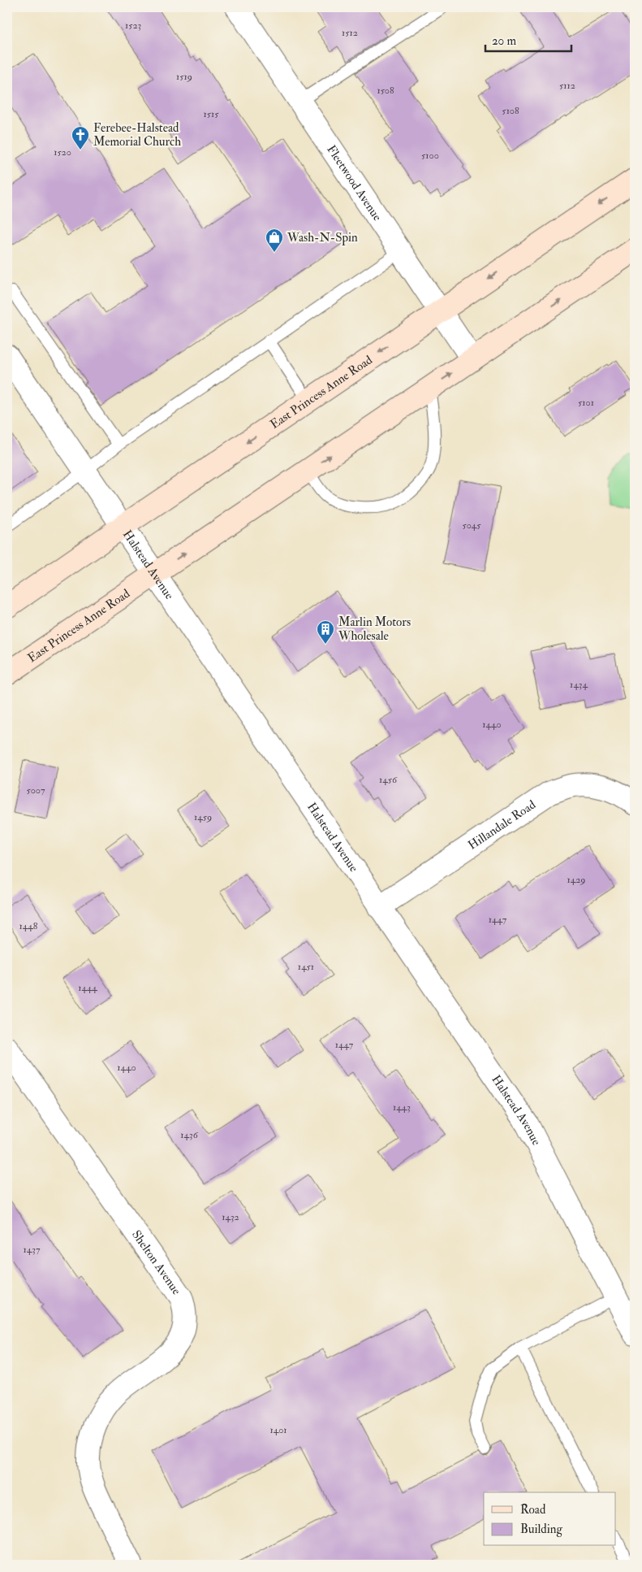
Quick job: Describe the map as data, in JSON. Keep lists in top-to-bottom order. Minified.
{"streets":{"main road":["East Princess Anne Road"],"street":["Fleetwood Avenue","Halstead Avenue","Hillandale Road","Shelton Avenue"]},"crossings":[["Fleetwood Avenue","East Princess Anne Road"],["East Princess Anne Road","Halstead Avenue"],["Halstead Avenue","Hillandale Road"]],"places":{"church":["Ferebee-Halstead Memorial Church"],"shop":["Wash-N-Spin"],"building":["Marlin Motors Wholesale"]},"house_numbers":["1523","1512","1519","5112","1508","5108","1515","1520","5100","5101","5045","1434","1440","1456","5007","1459","1429","1447","1448","1451","1444","1447","1440","1443","1436","1432","1437","1401"],"legend":["Road","Building"],"scale_bar":"20 m"}
